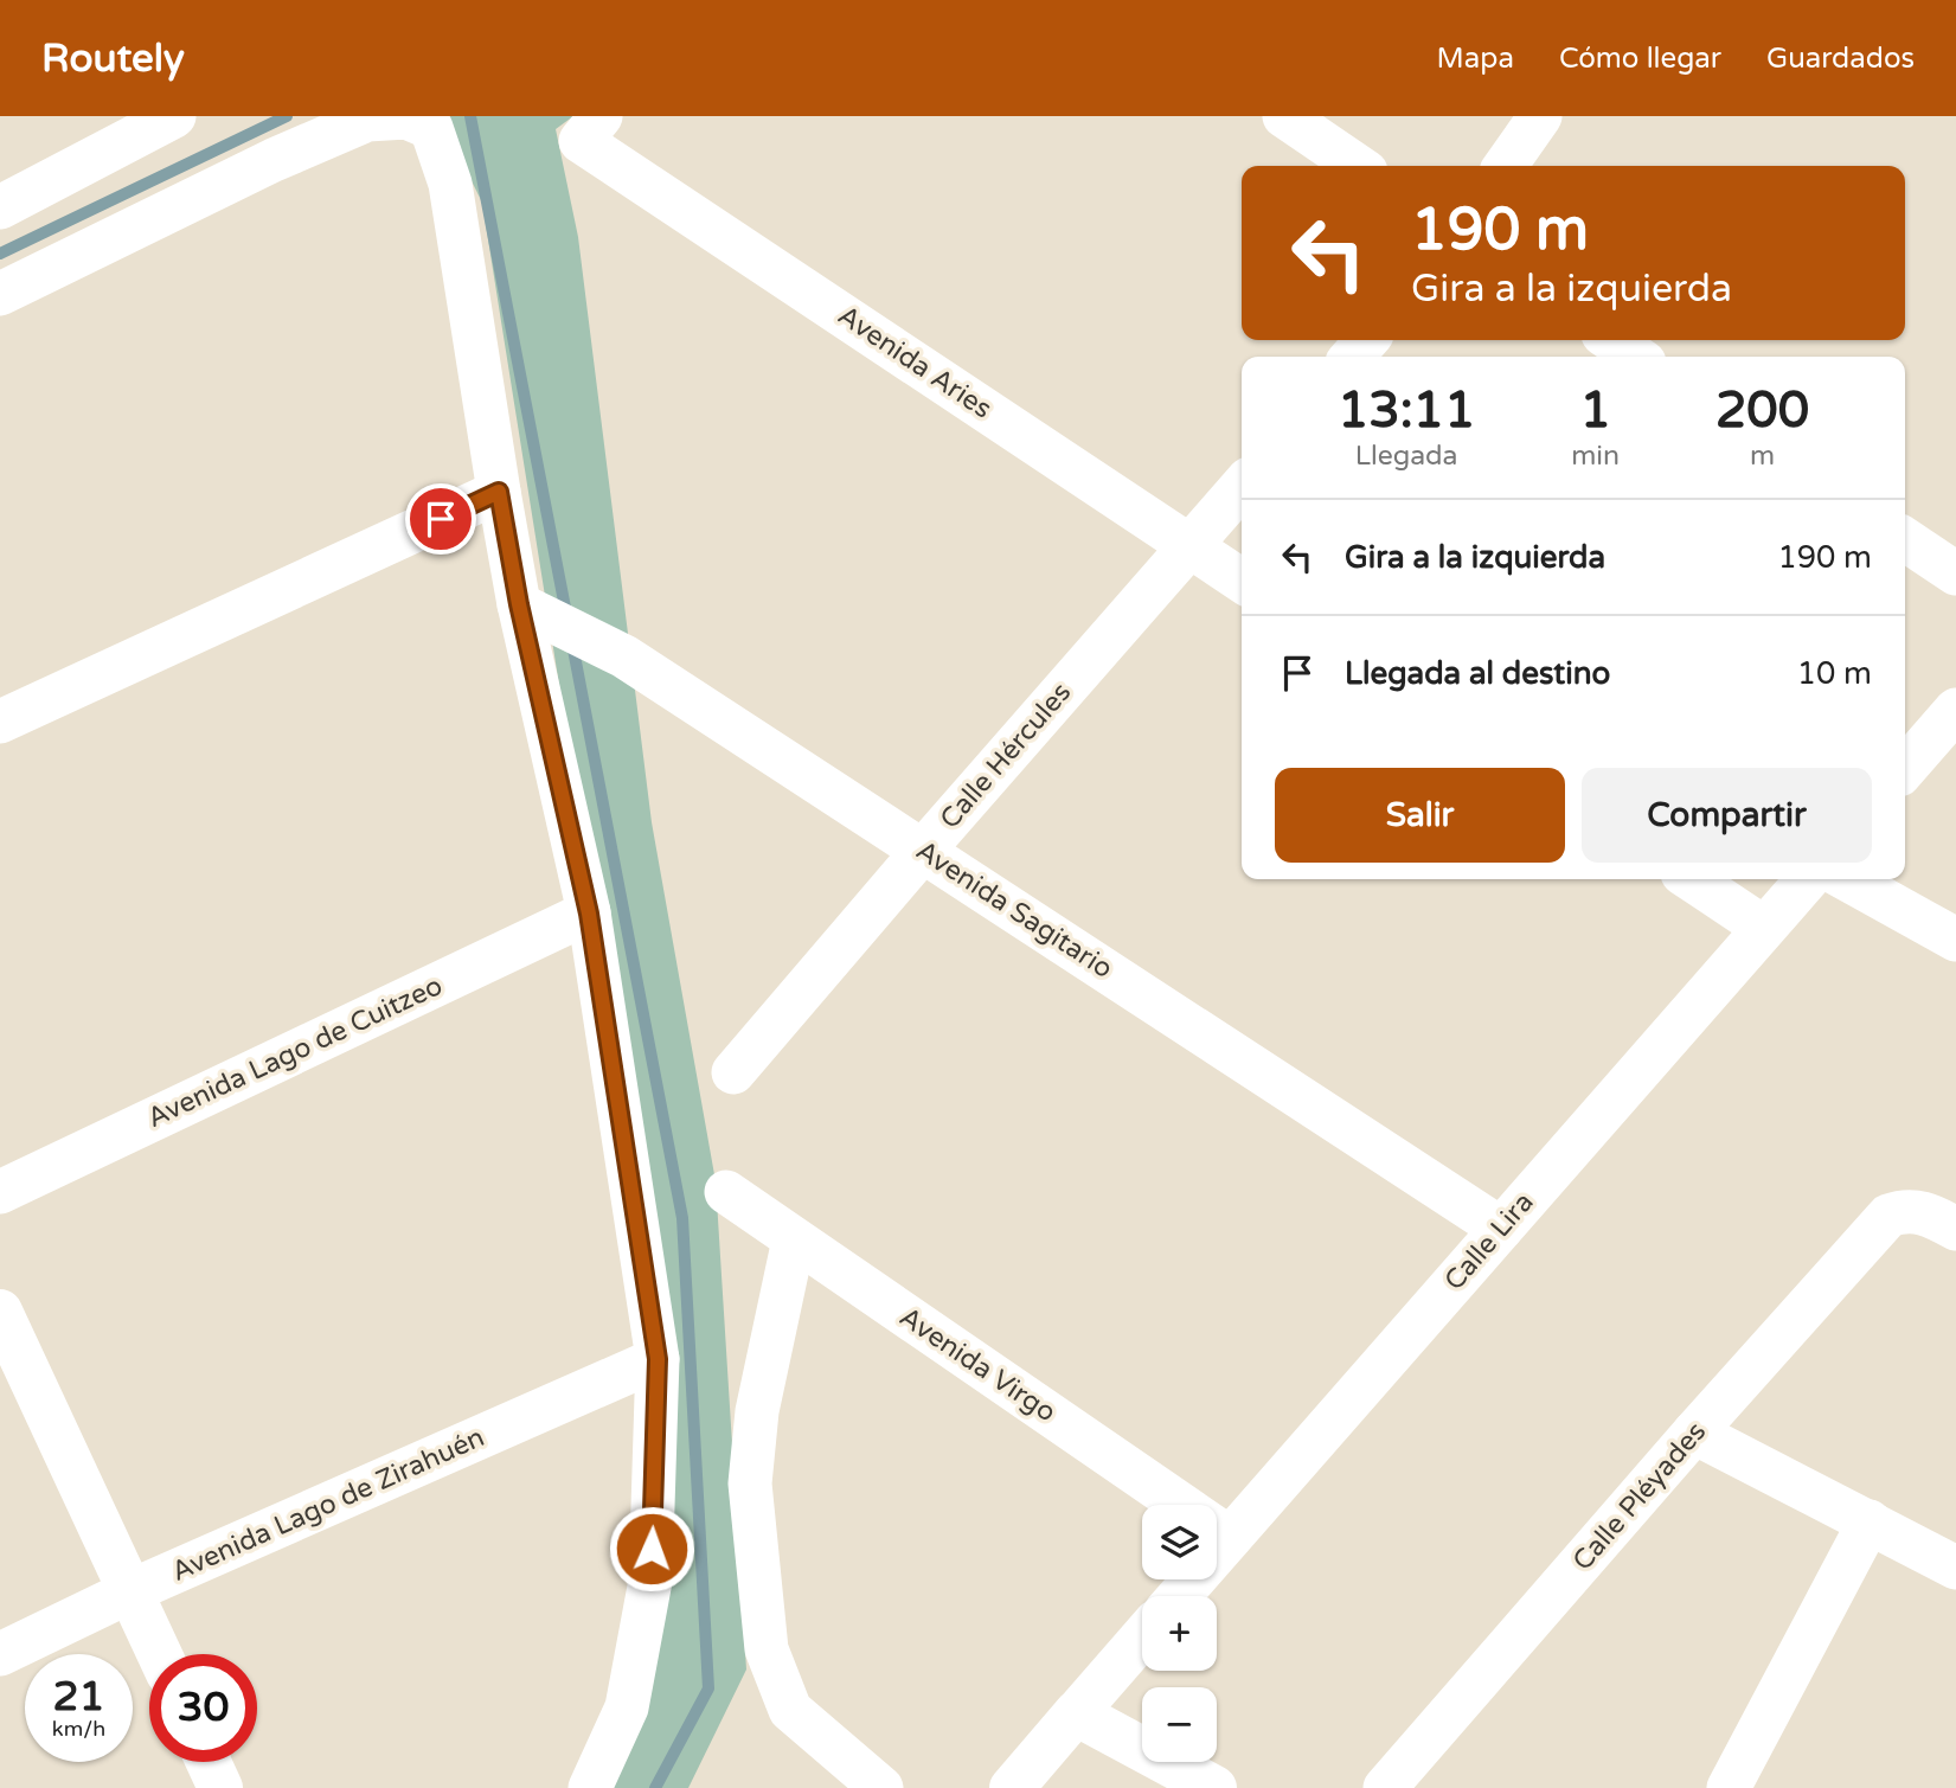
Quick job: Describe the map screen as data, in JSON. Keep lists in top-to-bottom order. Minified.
{"streets":{"street":["Avenida Aries","Calle Hércules","Avenida Sagitario","Avenida Lago de Cuitzeo","Calle Lira","Avenida Virgo","Calle Pléyades","Avenida Lago de Zirahuén"]},"crossings":[["Avenida Aries","Calle Hércules"],["Calle Hércules","Avenida Sagitario"],["Avenida Sagitario","Calle Lira"],["Calle Lira","Avenida Virgo"]],"page":{"header":"Routely","nav":["Mapa","Cómo llegar","Guardados"],"turn":["190 m","Gira a la izquierda"],"eta":["13:11","Llegada","1","min","200","m"],"list":[{"name":"Gira a la izquierda","value":"190 m"},{"name":"Llegada al destino","value":"10 m"}],"buttons":["Salir","Compartir"],"map_buttons":["+","−"],"speed":"21 km/h","limit":"30"}}
